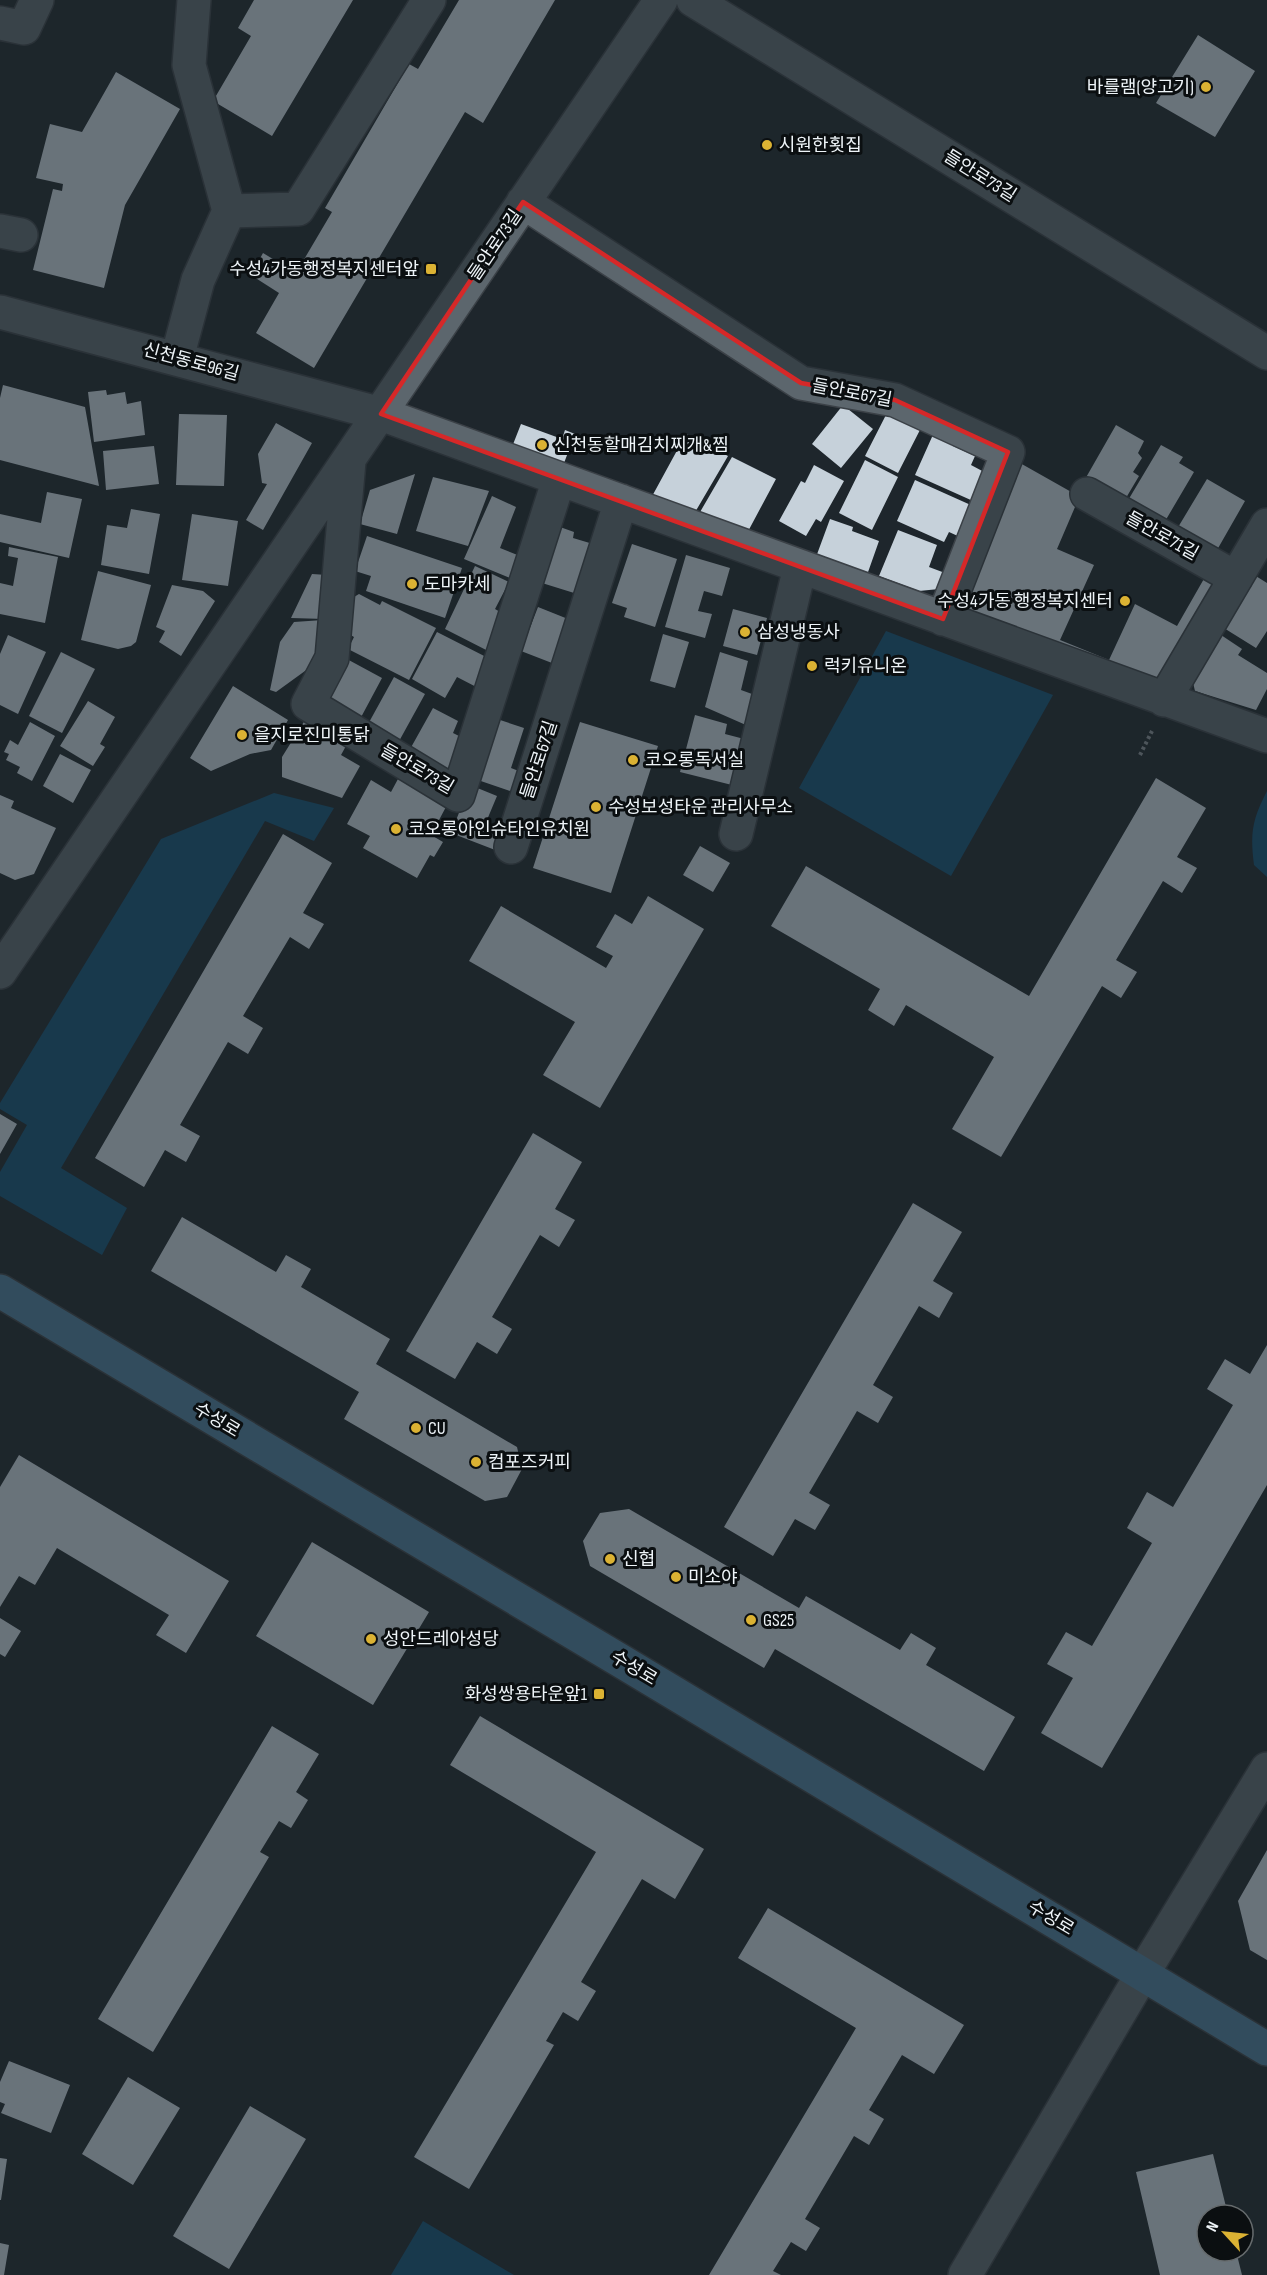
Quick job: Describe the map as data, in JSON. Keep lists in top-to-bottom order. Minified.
{"streets":{"main road":["수성로"],"street":["들안로73길","신천동로96길","들안로67길","들안로71길"]},"crossings":[["들안로73길","신천동로96길"],["들안로73길","들안로67길"]],"places":{"other":["바를램(양고기)","시원한횟집","신천동할매김치찌개&찜","도마카세","수성4가동 행정복지센터","삼성냉동사","럭키유니온","을지로진미통닭","코오롱독서실","수성보성타운 관리사무소","코오롱아인슈타인유치원","CU","컴포즈커피","신협","미소야","GS25","성안드레아성당"],"transit":["수성4가동행정복지센터앞","화성쌍용타운앞1"]},"north":"top left"}
